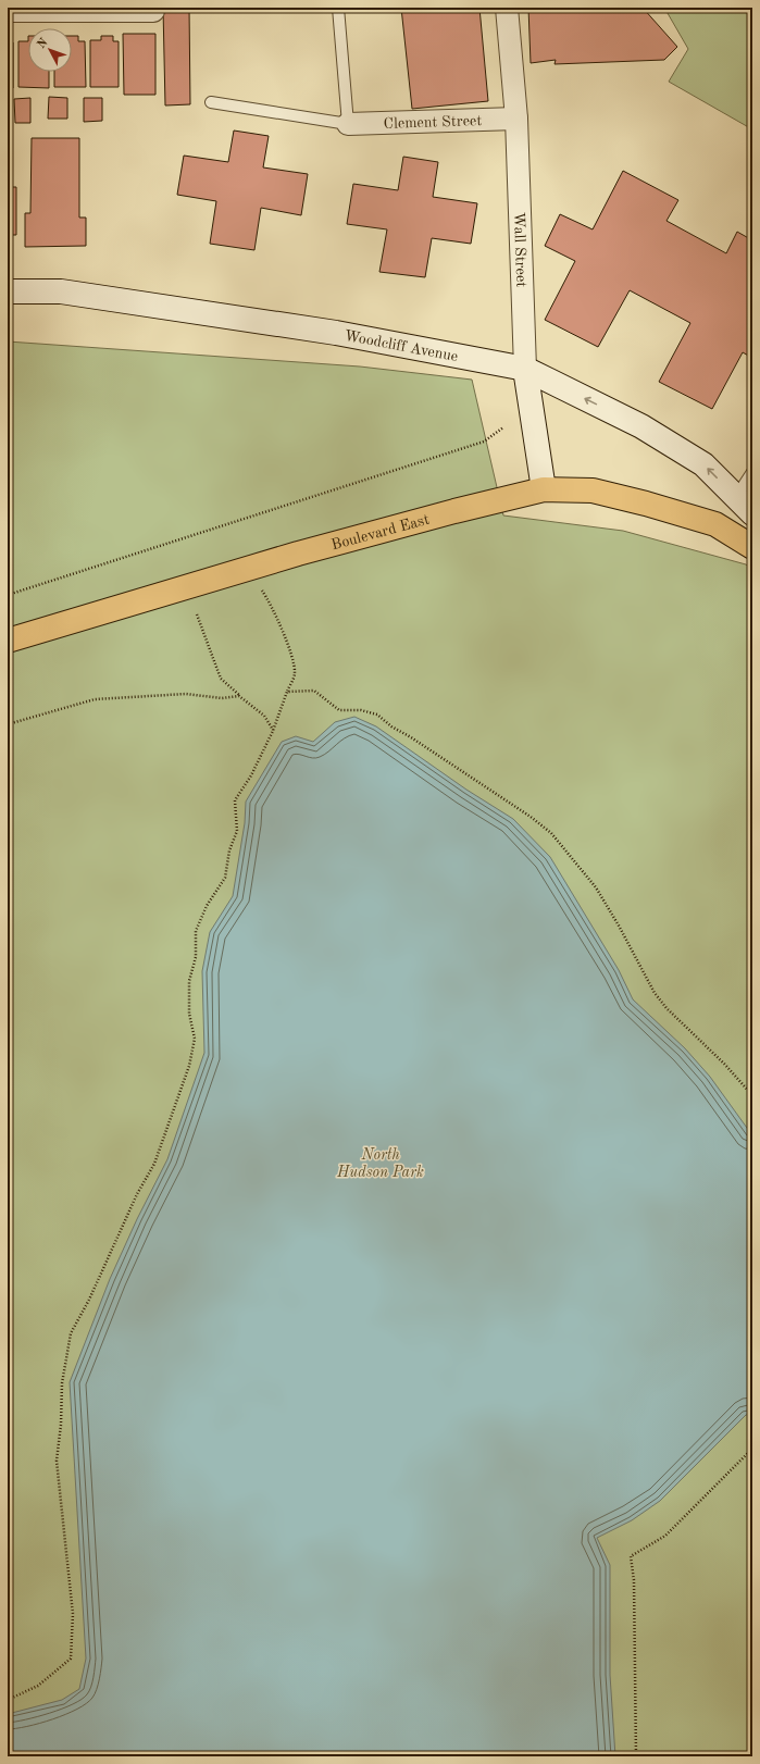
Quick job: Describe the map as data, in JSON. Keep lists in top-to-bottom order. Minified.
{"streets":{"main road":["Wall Street","Woodcliff Avenue","Boulevard East"],"street":["Clement Street"]},"crossings":[["Clement Street","Wall Street"],["Wall Street","Woodcliff Avenue"],["Wall Street","Boulevard East"]],"parks":["North Hudson Park"],"north":"top left"}
